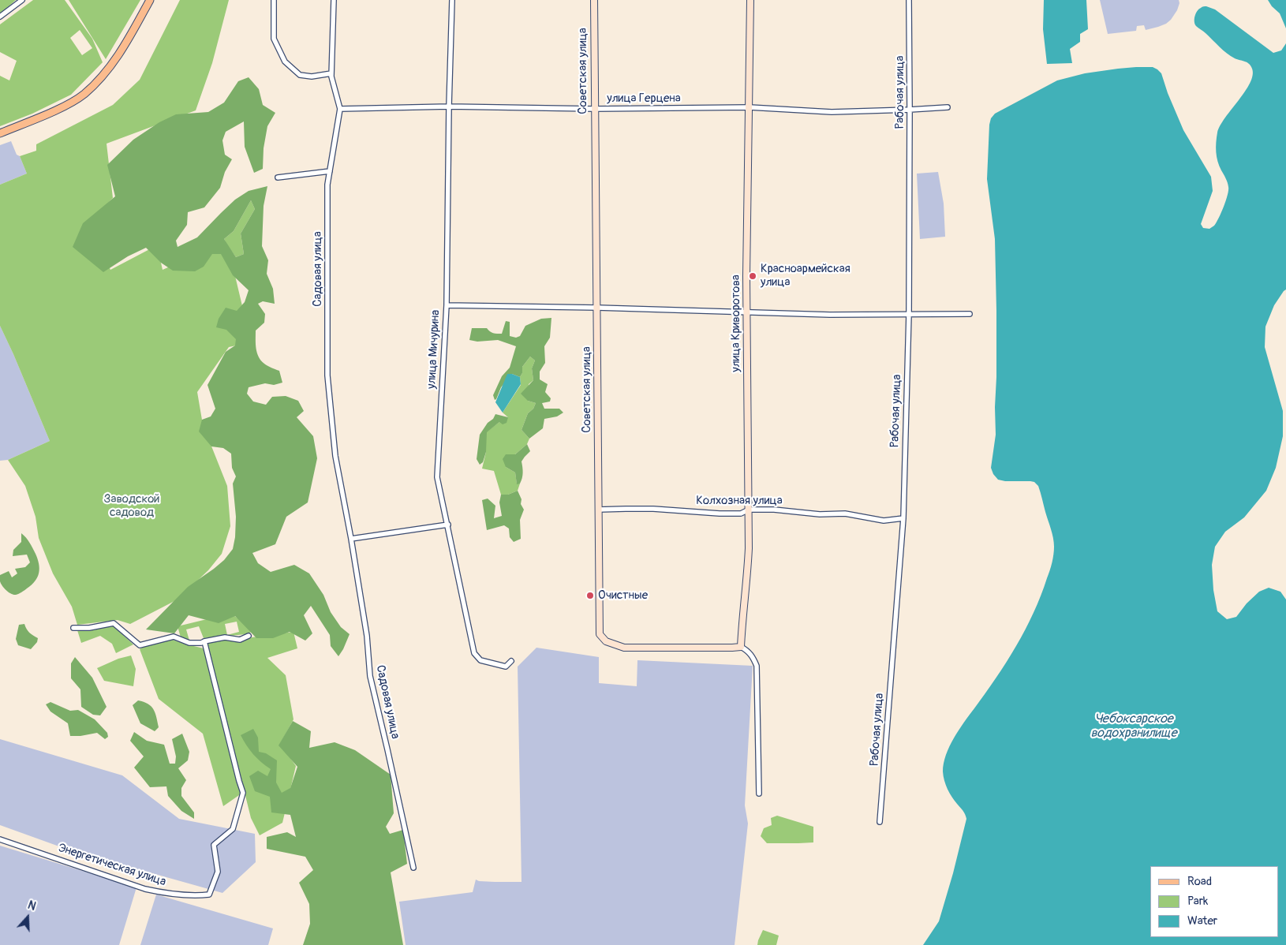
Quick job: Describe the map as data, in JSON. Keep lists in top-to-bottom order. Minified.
{"streets":{"street":["Советская улица","Рабочая улица","улица Герцена","Садовая улица","улица Криворотова","улица Мичурина","Колхозная улица","Энергетическая улица"]},"crossings":[["Советская улица","улица Герцена"],["Советская улица","улица Криворотова"],["Советская улица","Колхозная улица"],["Рабочая улица","улица Герцена"],["Рабочая улица","Колхозная улица"],["улица Герцена","Садовая улица"],["улица Герцена","улица Криворотова"],["улица Герцена","улица Мичурина"],["улица Криворотова","Колхозная улица"]],"water":["Чебоксарское водохранилище"],"parks":["Заводской садовод"],"places":["Красноармейская улица","Очистные"],"legend":["Road","Park","Water"],"north":"top"}
